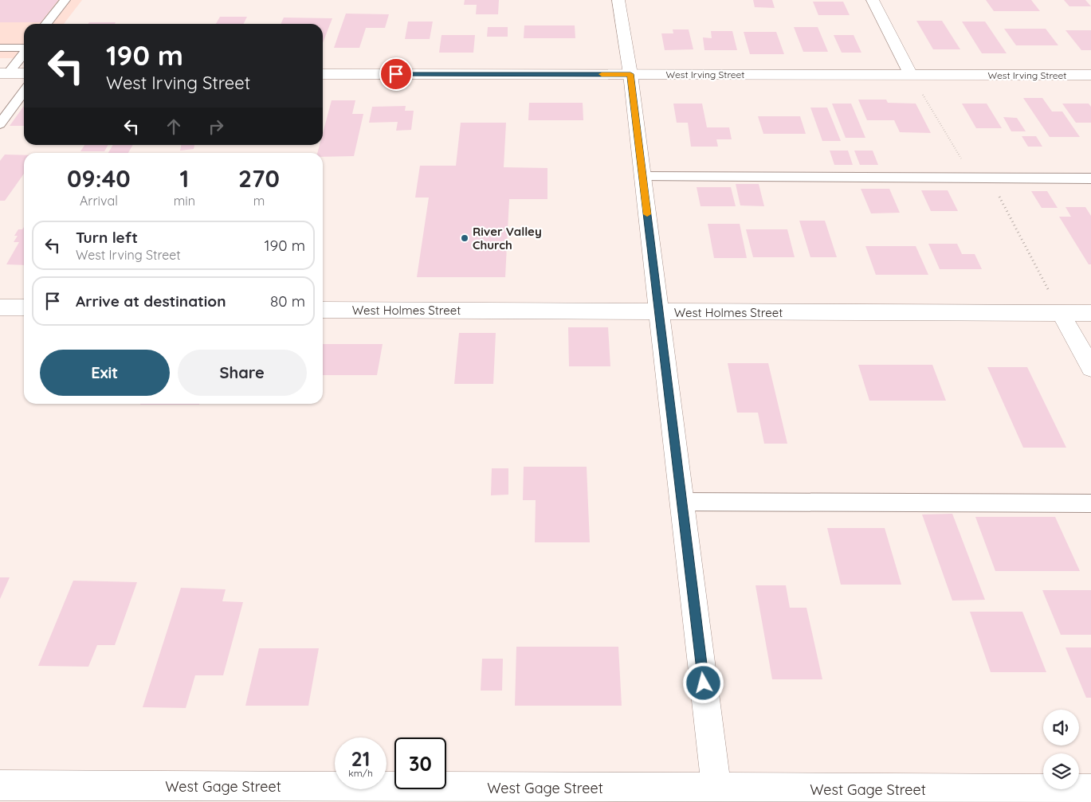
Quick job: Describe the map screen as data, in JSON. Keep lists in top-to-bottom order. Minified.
{"streets":{"street":["West Irving Street","West Holmes Street","West Gage Street"]},"places":["River Valley Church"],"page":{"turn":["190 m","West Irving Street"],"eta":["09:40","Arrival","1","min","270","m"],"list":[{"name":"Turn left","note":"West Irving Street","value":"190 m"},{"name":"Arrive at destination","value":"80 m"}],"buttons":["Exit","Share"],"speed":"21 km/h","limit":"30"}}
